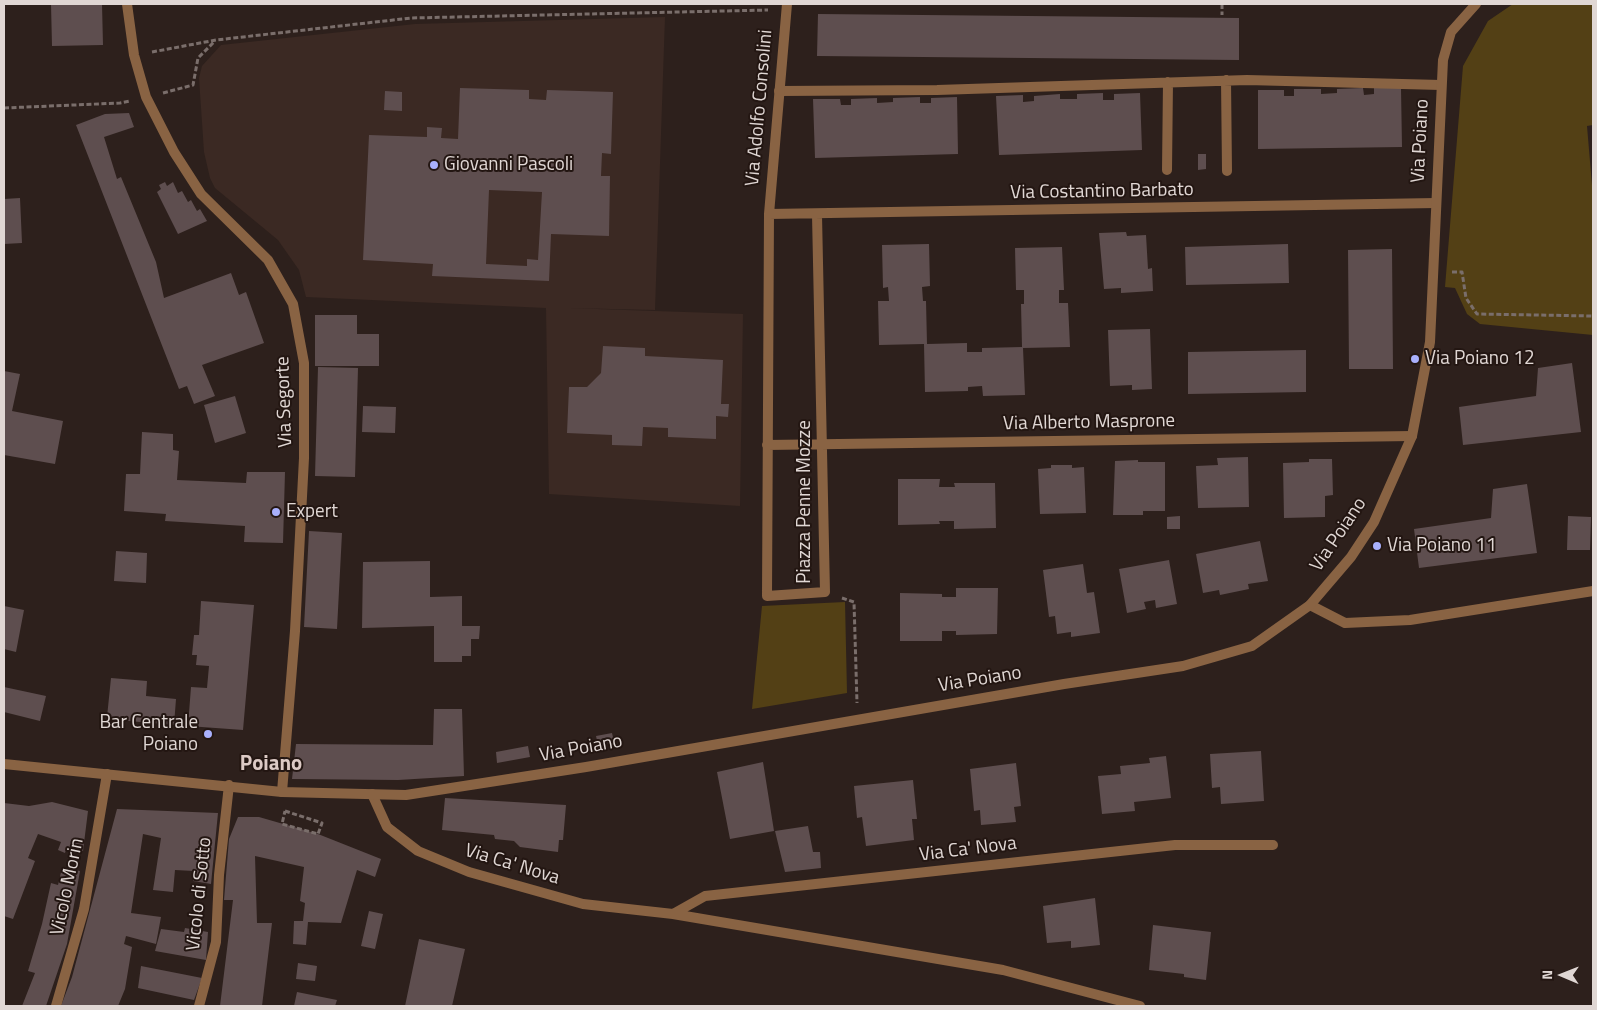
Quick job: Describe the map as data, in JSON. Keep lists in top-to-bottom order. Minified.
{"streets":{"street":["Via Adolfo Consolini","Via Poiano","Via Costantino Barbato","Via Segorte","Via Alberto Masprone","Piazza Penne Mozze","Via Ca' Nova","Vicolo Morin","Vicolo di Sotto"]},"crossings":[["Via Adolfo Consolini","Via Costantino Barbato"],["Via Adolfo Consolini","Piazza Penne Mozze"],["Via Poiano","Via Costantino Barbato"],["Via Poiano","Via Segorte"],["Via Poiano","Via Alberto Masprone"],["Via Poiano","Via Ca' Nova"],["Via Poiano","Vicolo Morin"],["Via Poiano","Vicolo di Sotto"],["Via Costantino Barbato","Piazza Penne Mozze"],["Via Alberto Masprone","Piazza Penne Mozze"]],"districts":["Poiano"],"places":["Giovanni Pascoli","Via Poiano 12","Expert","Via Poiano 11","Bar Centrale Poiano"],"north":"left"}
